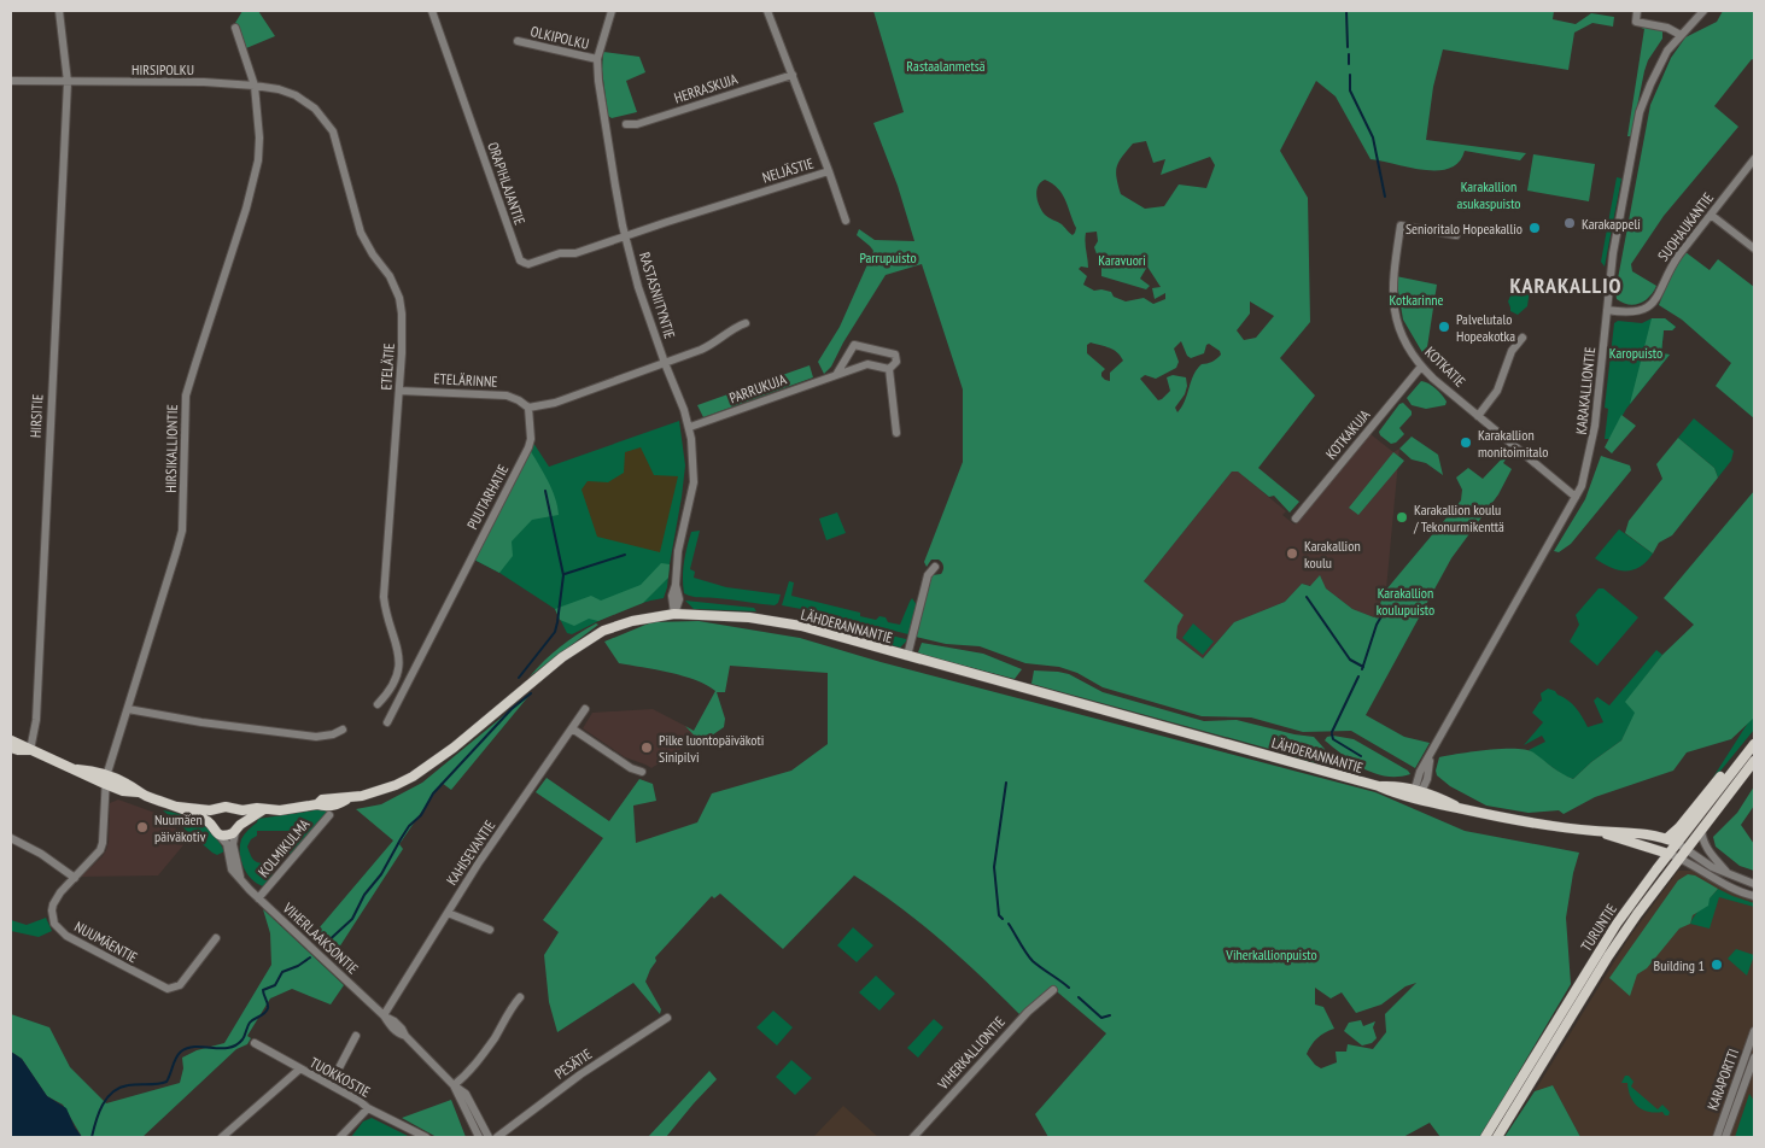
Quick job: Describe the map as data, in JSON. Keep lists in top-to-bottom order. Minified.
{"streets":{"main road":["LÄHDERANNANTIE","TURUNTIE"],"street":["OLKIPOLKU","HIRSIPOLKU","HERRASKUJA","NELJÄSTIE","ORAPIHLAJANTIE","SUOHAUKANTIE","RASTASNIITYNTIE","ETELÄTIE","KOTKATIE","ETELÄRINNE","PARRUKUJA","KARAKALLIONTIE","HIRSITIE","KOTKAKUJA","HIRSIKALLIONTIE","PUUTARHATIE","KOLMIKULMA","KAHISEVANTIE","VIHERLAAKSONTIE","NUUMÄENTIE","VIHERKALLIONTIE","PESÄTIE","TUOKKOSTIE","KARAPORTTI"]},"crossings":[["OLKIPOLKU","RASTASNIITYNTIE"],["HIRSIPOLKU","ETELÄTIE"],["HIRSIPOLKU","HIRSITIE"],["HIRSIPOLKU","HIRSIKALLIONTIE"],["HERRASKUJA","NELJÄSTIE"],["NELJÄSTIE","ORAPIHLAJANTIE"],["NELJÄSTIE","RASTASNIITYNTIE"],["ORAPIHLAJANTIE","RASTASNIITYNTIE"],["SUOHAUKANTIE","KARAKALLIONTIE"],["RASTASNIITYNTIE","PARRUKUJA"],["RASTASNIITYNTIE","LÄHDERANNANTIE"],["ETELÄTIE","ETELÄRINNE"],["ETELÄTIE","HIRSIKALLIONTIE"],["KOTKATIE","KARAKALLIONTIE"],["KOTKATIE","KOTKAKUJA"],["ETELÄRINNE","PUUTARHATIE"],["KARAKALLIONTIE","LÄHDERANNANTIE"],["HIRSIKALLIONTIE","NUUMÄENTIE"],["LÄHDERANNANTIE","TURUNTIE"],["LÄHDERANNANTIE","VIHERLAAKSONTIE"],["KOLMIKULMA","VIHERLAAKSONTIE"],["KAHISEVANTIE","VIHERLAAKSONTIE"]],"districts":["KARAKALLIO"],"parks":["Rastaalanmetsä","Karakallion asukaspuisto","Parrupuisto","Karavuori","Kotkarinne","Karopuisto","Karakallion koulupuisto","Viherkallionpuisto"],"places":["Karakappeli","Senioritalo Hopeakallio","Palvelutalo Hopeakotka","Karakallion monitoimitalo","Karakallion koulu / Tekonurmikenttä","Karakallion koulu","Pilke luontopäiväkoti Sinipilvi","Nuumäen päiväkotiv","Building 1"]}
